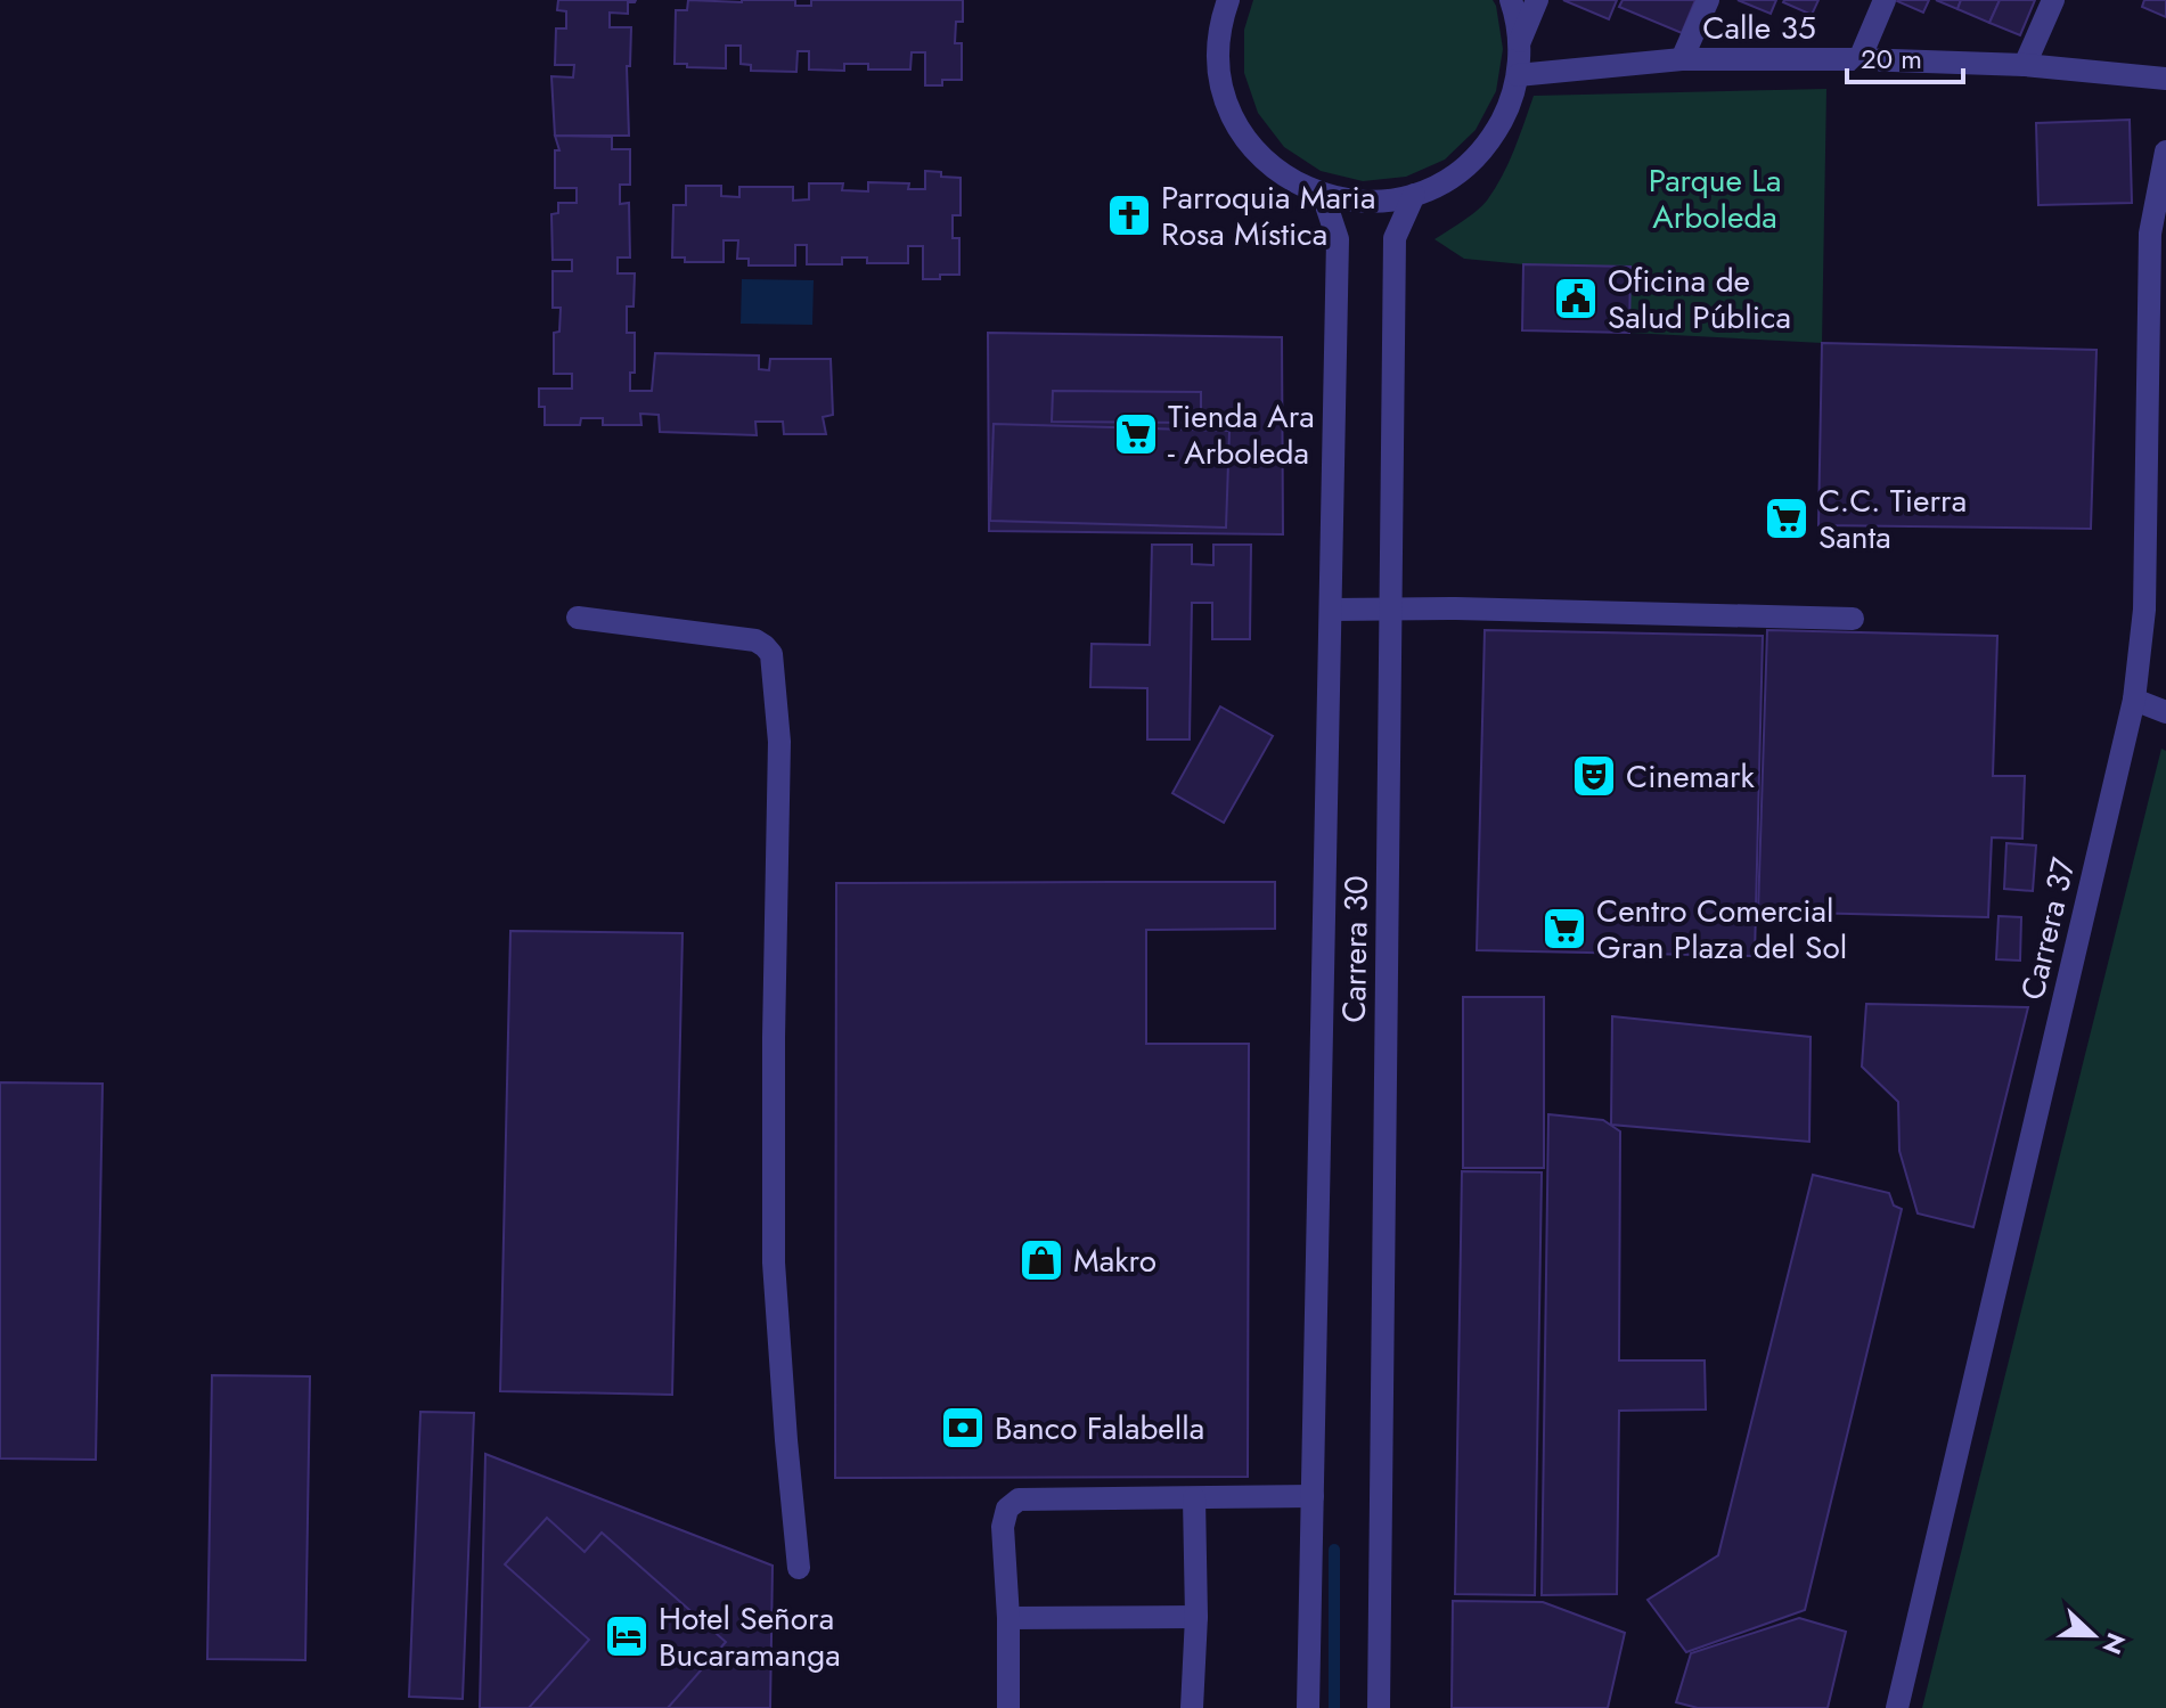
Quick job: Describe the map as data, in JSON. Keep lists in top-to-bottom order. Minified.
{"streets":{"street":["Calle 35","Carrera 37","Carrera 30"]},"parks":["Parque La Arboleda"],"places":{"church":["Parroquia Maria Rosa Mística"],"public building":["Oficina de Salud Pública"],"supermarket":["Tienda Ara - Arboleda","C.C. Tierra Santa","Centro Comercial Gran Plaza del Sol"],"theatre":["Cinemark"],"shop":["Makro"],"bank":["Banco Falabella"],"hotel":["Hotel Señora Bucaramanga"]},"scale_bar":"20 m","north":"right"}
